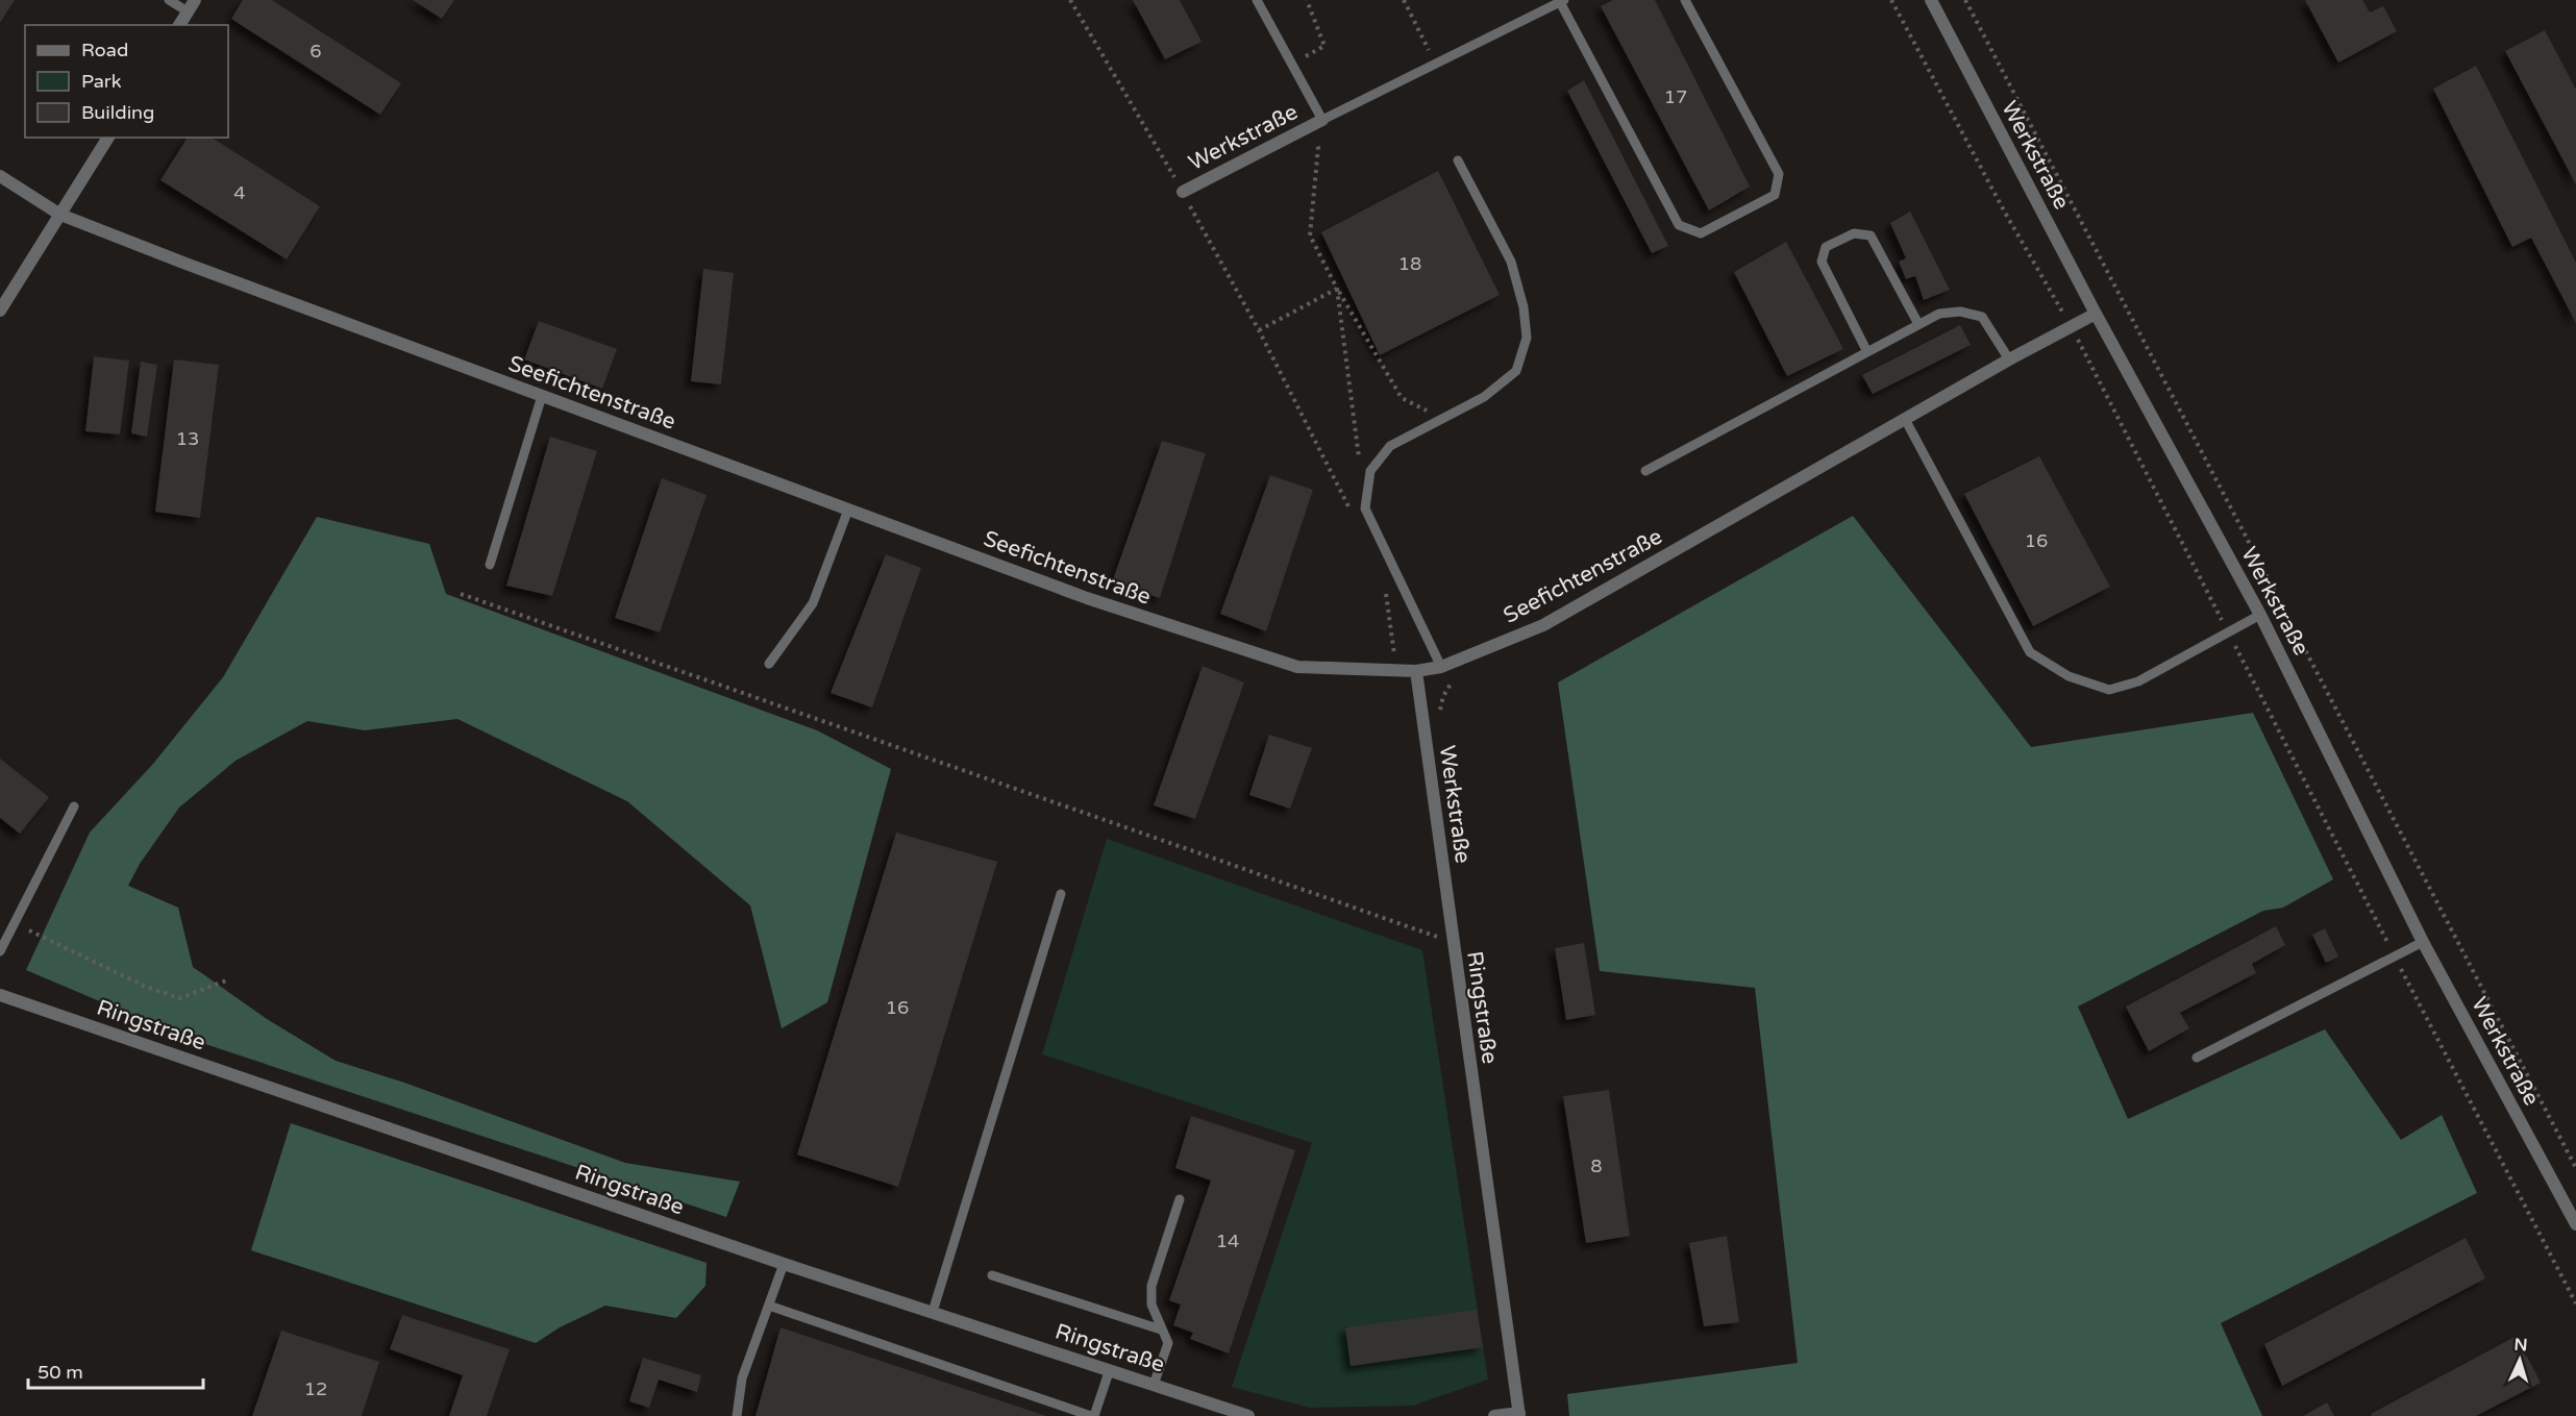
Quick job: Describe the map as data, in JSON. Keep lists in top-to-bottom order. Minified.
{"streets":{"street":["Werkstraße","Seefichtenstraße","Ringstraße"]},"crossings":[["Werkstraße","Seefichtenstraße"],["Werkstraße","Ringstraße"]],"house_numbers":["6","17","4","18","13","16","16","8","14","12"],"legend":["Road","Park","Building"],"scale_bar":"50 m","north":"top"}
